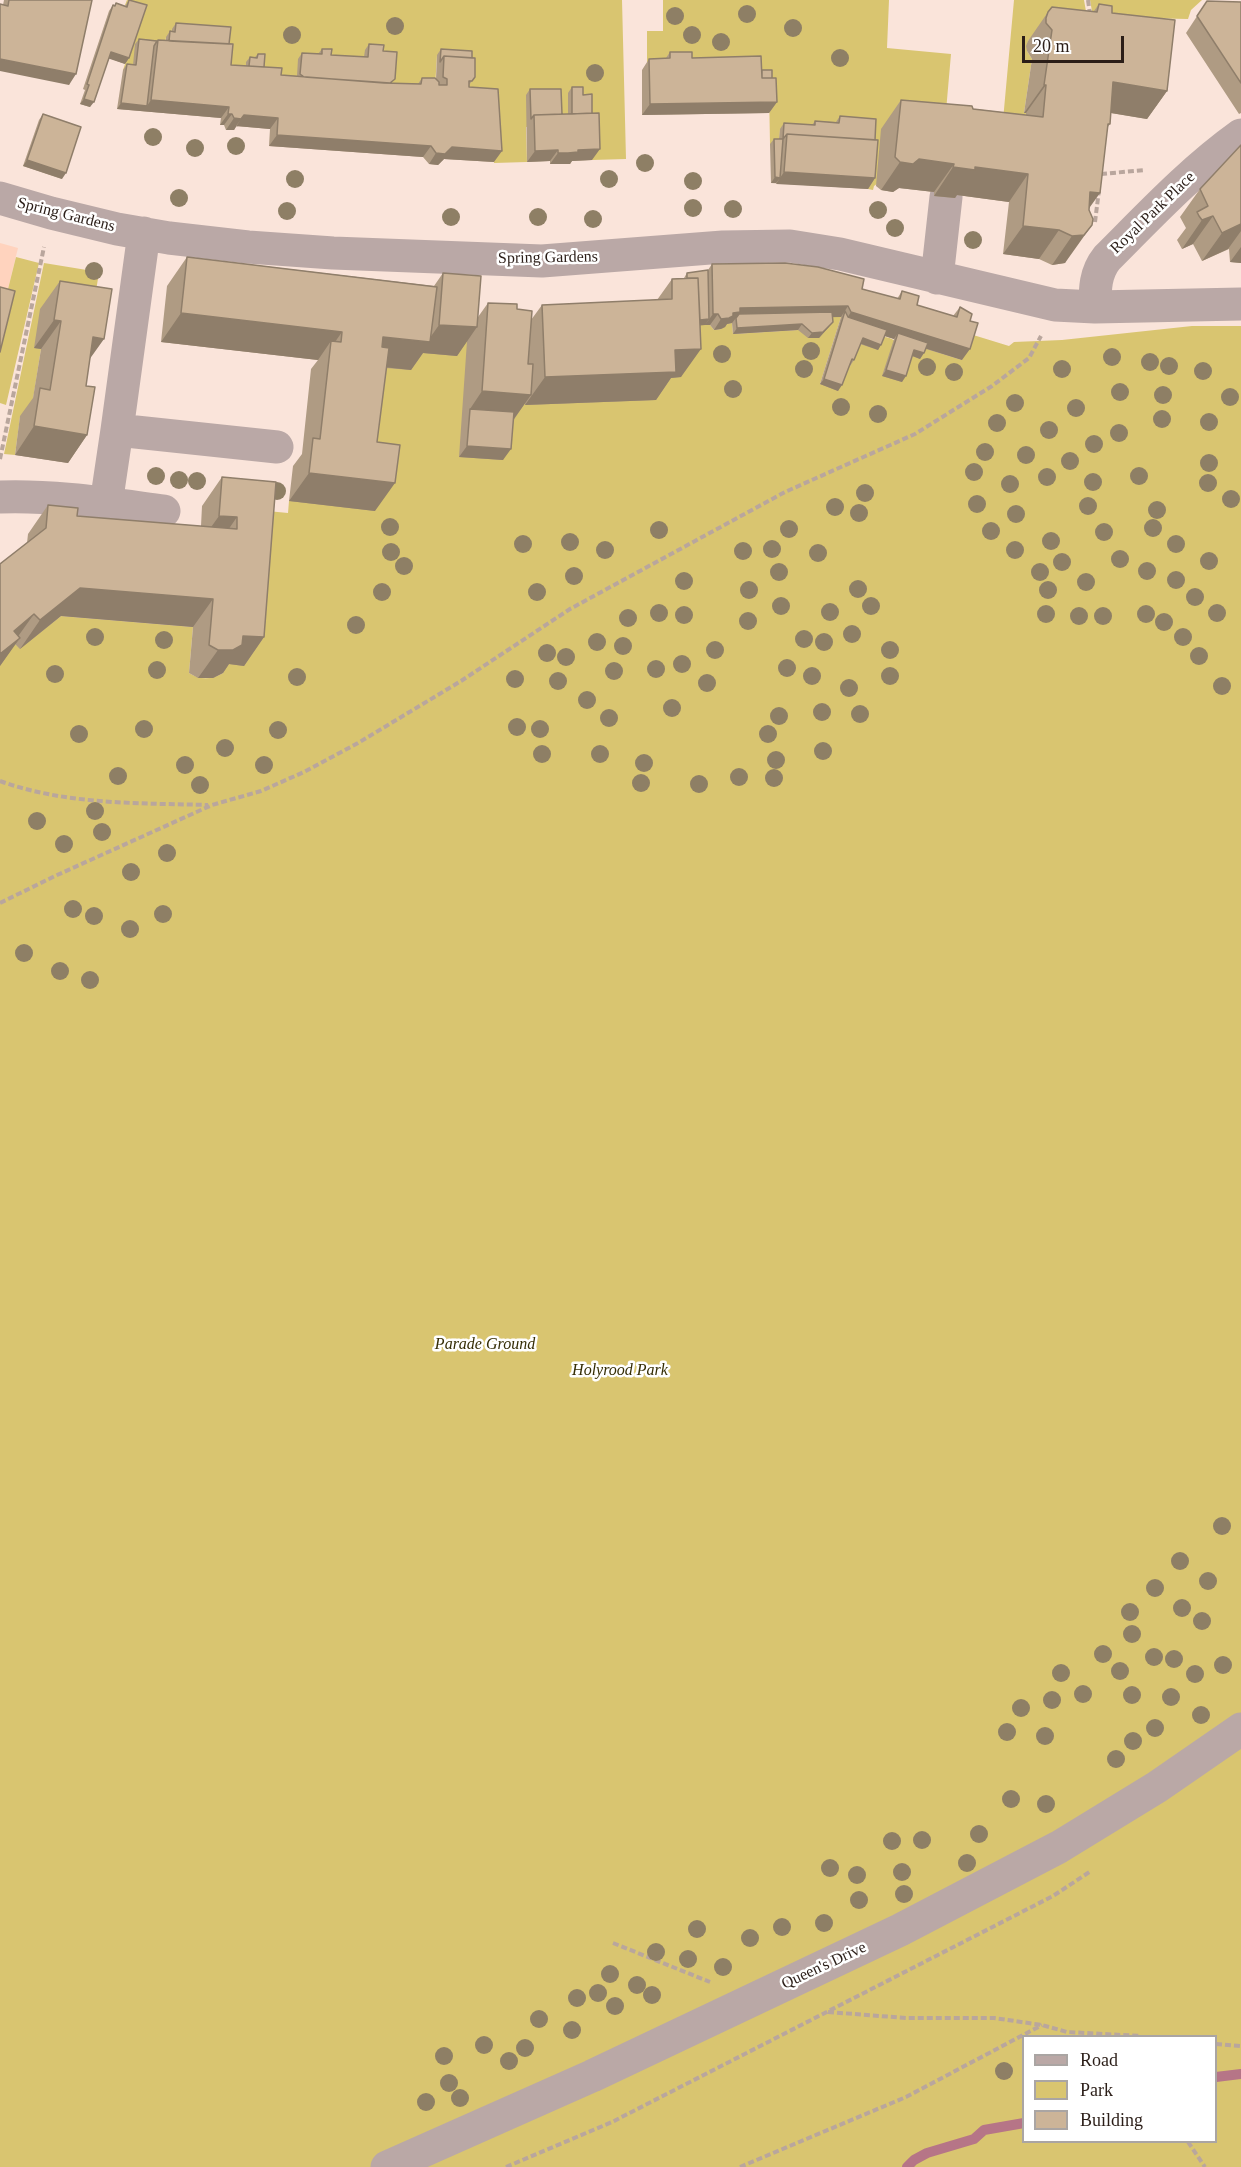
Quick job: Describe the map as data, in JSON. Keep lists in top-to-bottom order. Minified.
{"streets":{"street":["Royal Park Place","Spring Gardens","Queen's Drive"]},"crossings":[["Royal Park Place","Spring Gardens"]],"parks":["Parade Ground","Holyrood Park"],"legend":["Road","Park","Building"],"scale_bar":"20 m"}
